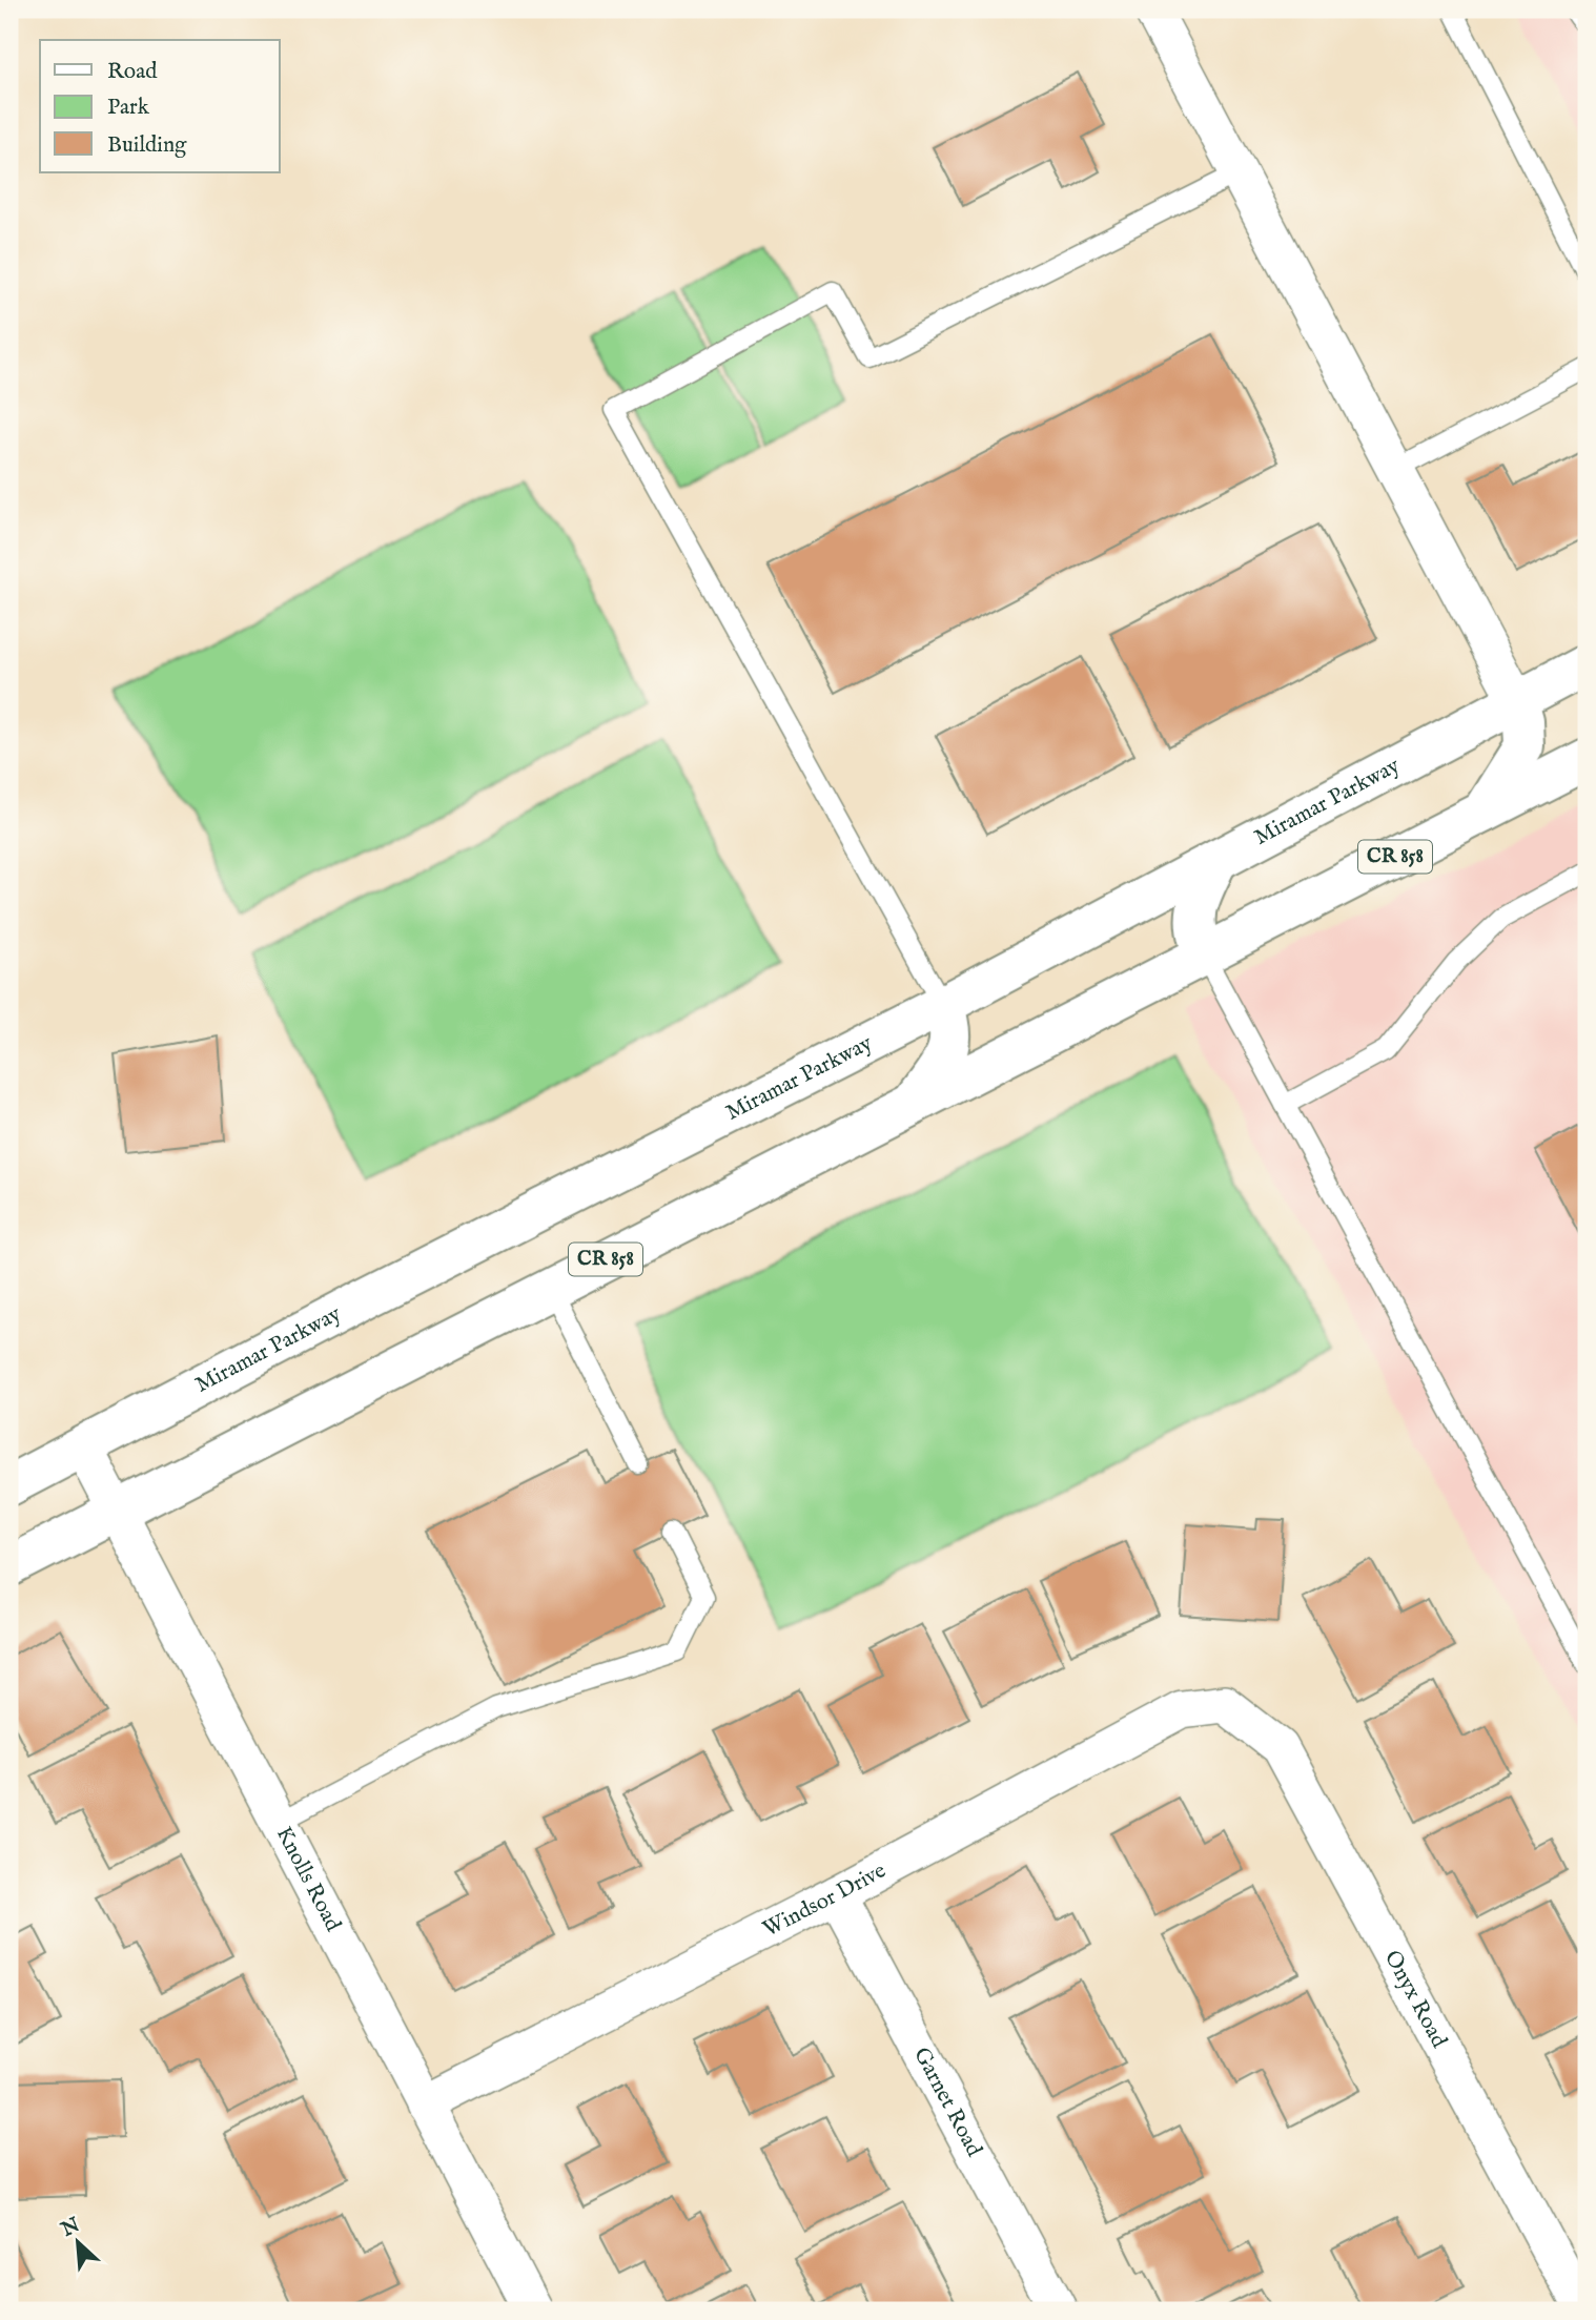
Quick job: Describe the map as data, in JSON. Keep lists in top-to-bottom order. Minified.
{"streets":{"main road":["Miramar Parkway","CR 858"],"street":["Knolls Road","Windsor Drive","Onyx Road","Garnet Road"]},"crossings":[["Miramar Parkway","Knolls Road"],["CR 858","Knolls Road"],["Knolls Road","Windsor Drive"],["Windsor Drive","Onyx Road"],["Windsor Drive","Garnet Road"]],"legend":["Road","Park","Building"],"north":"top left"}
